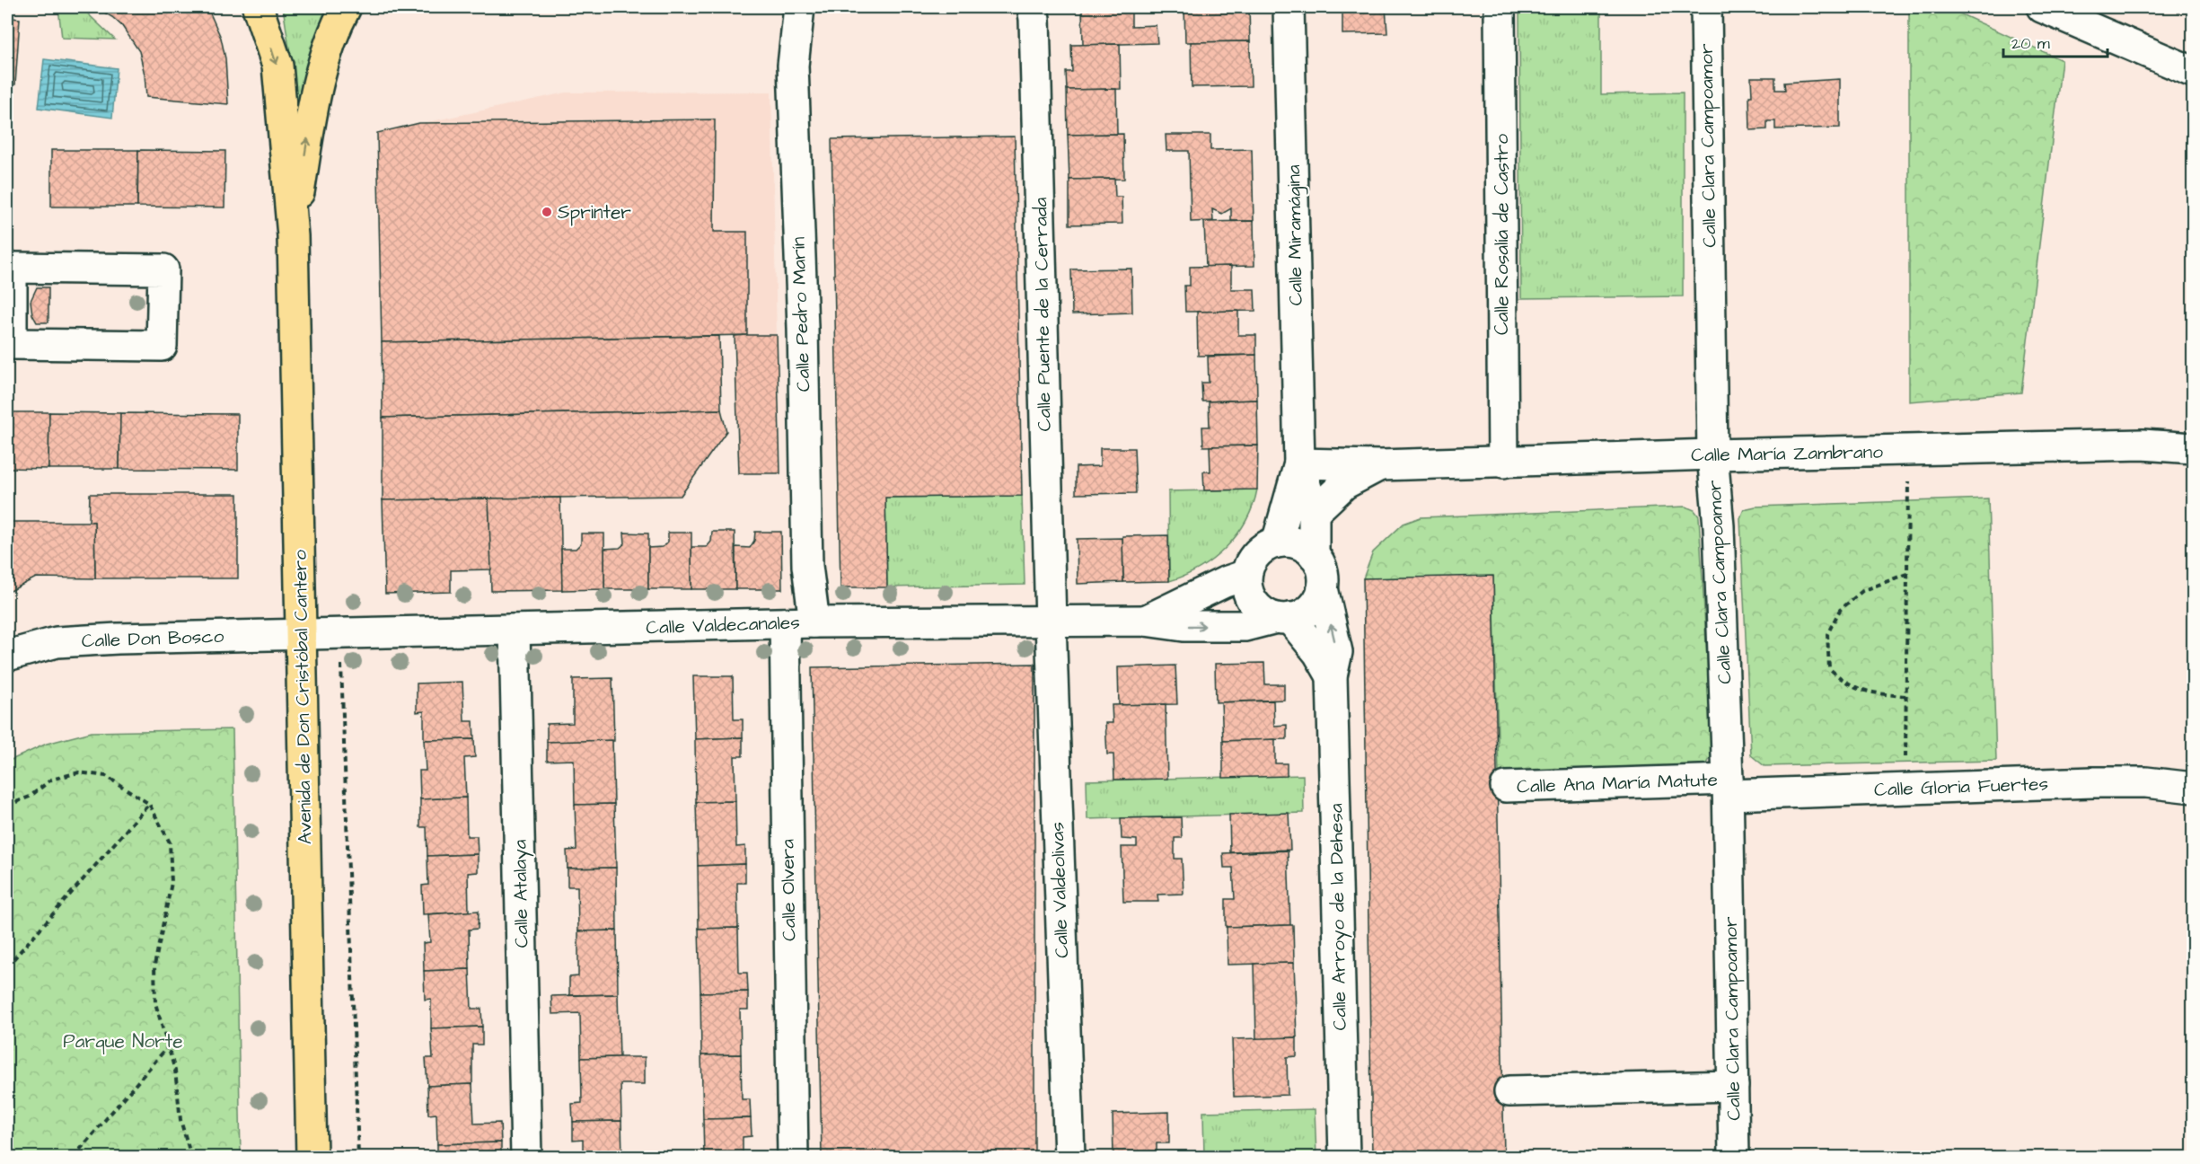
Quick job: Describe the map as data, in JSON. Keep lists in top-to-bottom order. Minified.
{"streets":{"main road":["Avenida de Don Cristóbal Cantero"],"street":["Calle Clara Campoamor","Calle Rosalía de Castro","Calle Miramágina","Calle Pedro Marín","Calle Puente de la Cerrada","Calle María Zambrano","Calle Valdecanales","Calle Don Bosco","Calle Ana María Matute","Calle Gloria Fuertes","Calle Olvera","Calle Valdeolivas","Calle Atalaya","Calle Arroyo de la Dehesa"]},"crossings":[["Calle Clara Campoamor","Calle María Zambrano"],["Calle Clara Campoamor","Calle Ana María Matute"],["Calle Clara Campoamor","Calle Gloria Fuertes"],["Calle Rosalía de Castro","Calle María Zambrano"],["Calle Miramágina","Calle María Zambrano"],["Calle Miramágina","Calle Valdecanales"],["Calle Miramágina","Calle Arroyo de la Dehesa"],["Calle Pedro Marín","Calle Valdecanales"],["Calle Puente de la Cerrada","Calle Valdecanales"],["Calle Puente de la Cerrada","Calle Valdeolivas"],["Calle Valdecanales","Calle Don Bosco"],["Calle Valdecanales","Avenida de Don Cristóbal Cantero"],["Calle Valdecanales","Calle Olvera"],["Calle Valdecanales","Calle Valdeolivas"],["Calle Valdecanales","Calle Atalaya"],["Calle Valdecanales","Calle Arroyo de la Dehesa"],["Calle Don Bosco","Avenida de Don Cristóbal Cantero"],["Calle Ana María Matute","Calle Gloria Fuertes"]],"parks":["Parque Norte"],"places":["Sprinter"],"scale_bar":"20 m"}
